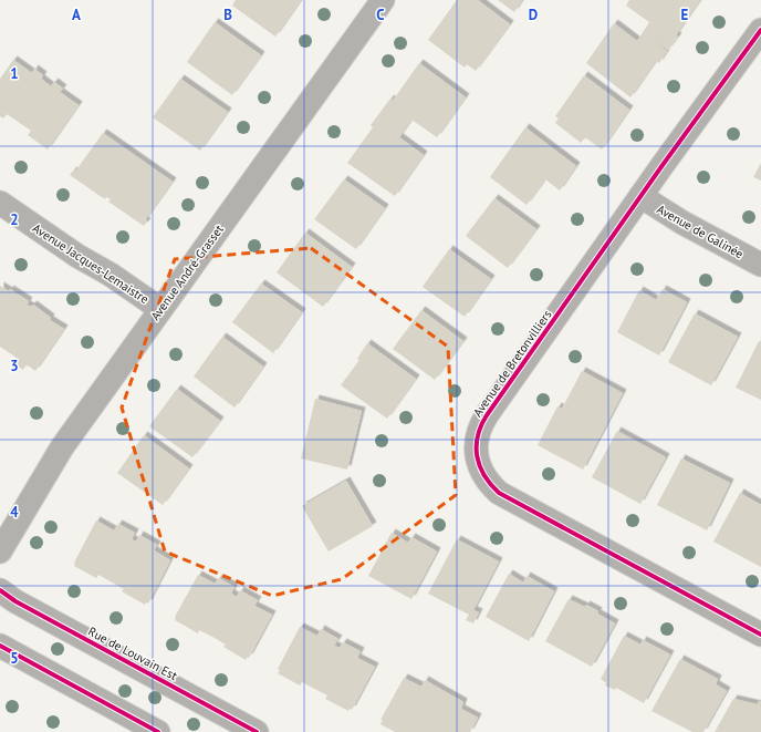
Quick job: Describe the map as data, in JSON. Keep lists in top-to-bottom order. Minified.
{"streets":{"street":["Avenue de Galinée","Avenue Jacques-Lemaistre","Avenue André-Grasset","Avenue de Bretonvilliers","Rue de Louvain Est"]},"crossings":[["Avenue de Galinée","Avenue de Bretonvilliers"],["Avenue Jacques-Lemaistre","Avenue André-Grasset"]],"grid":{"columns":["A","B","C","D","E"],"rows":["1","2","3","4","5"]}}
